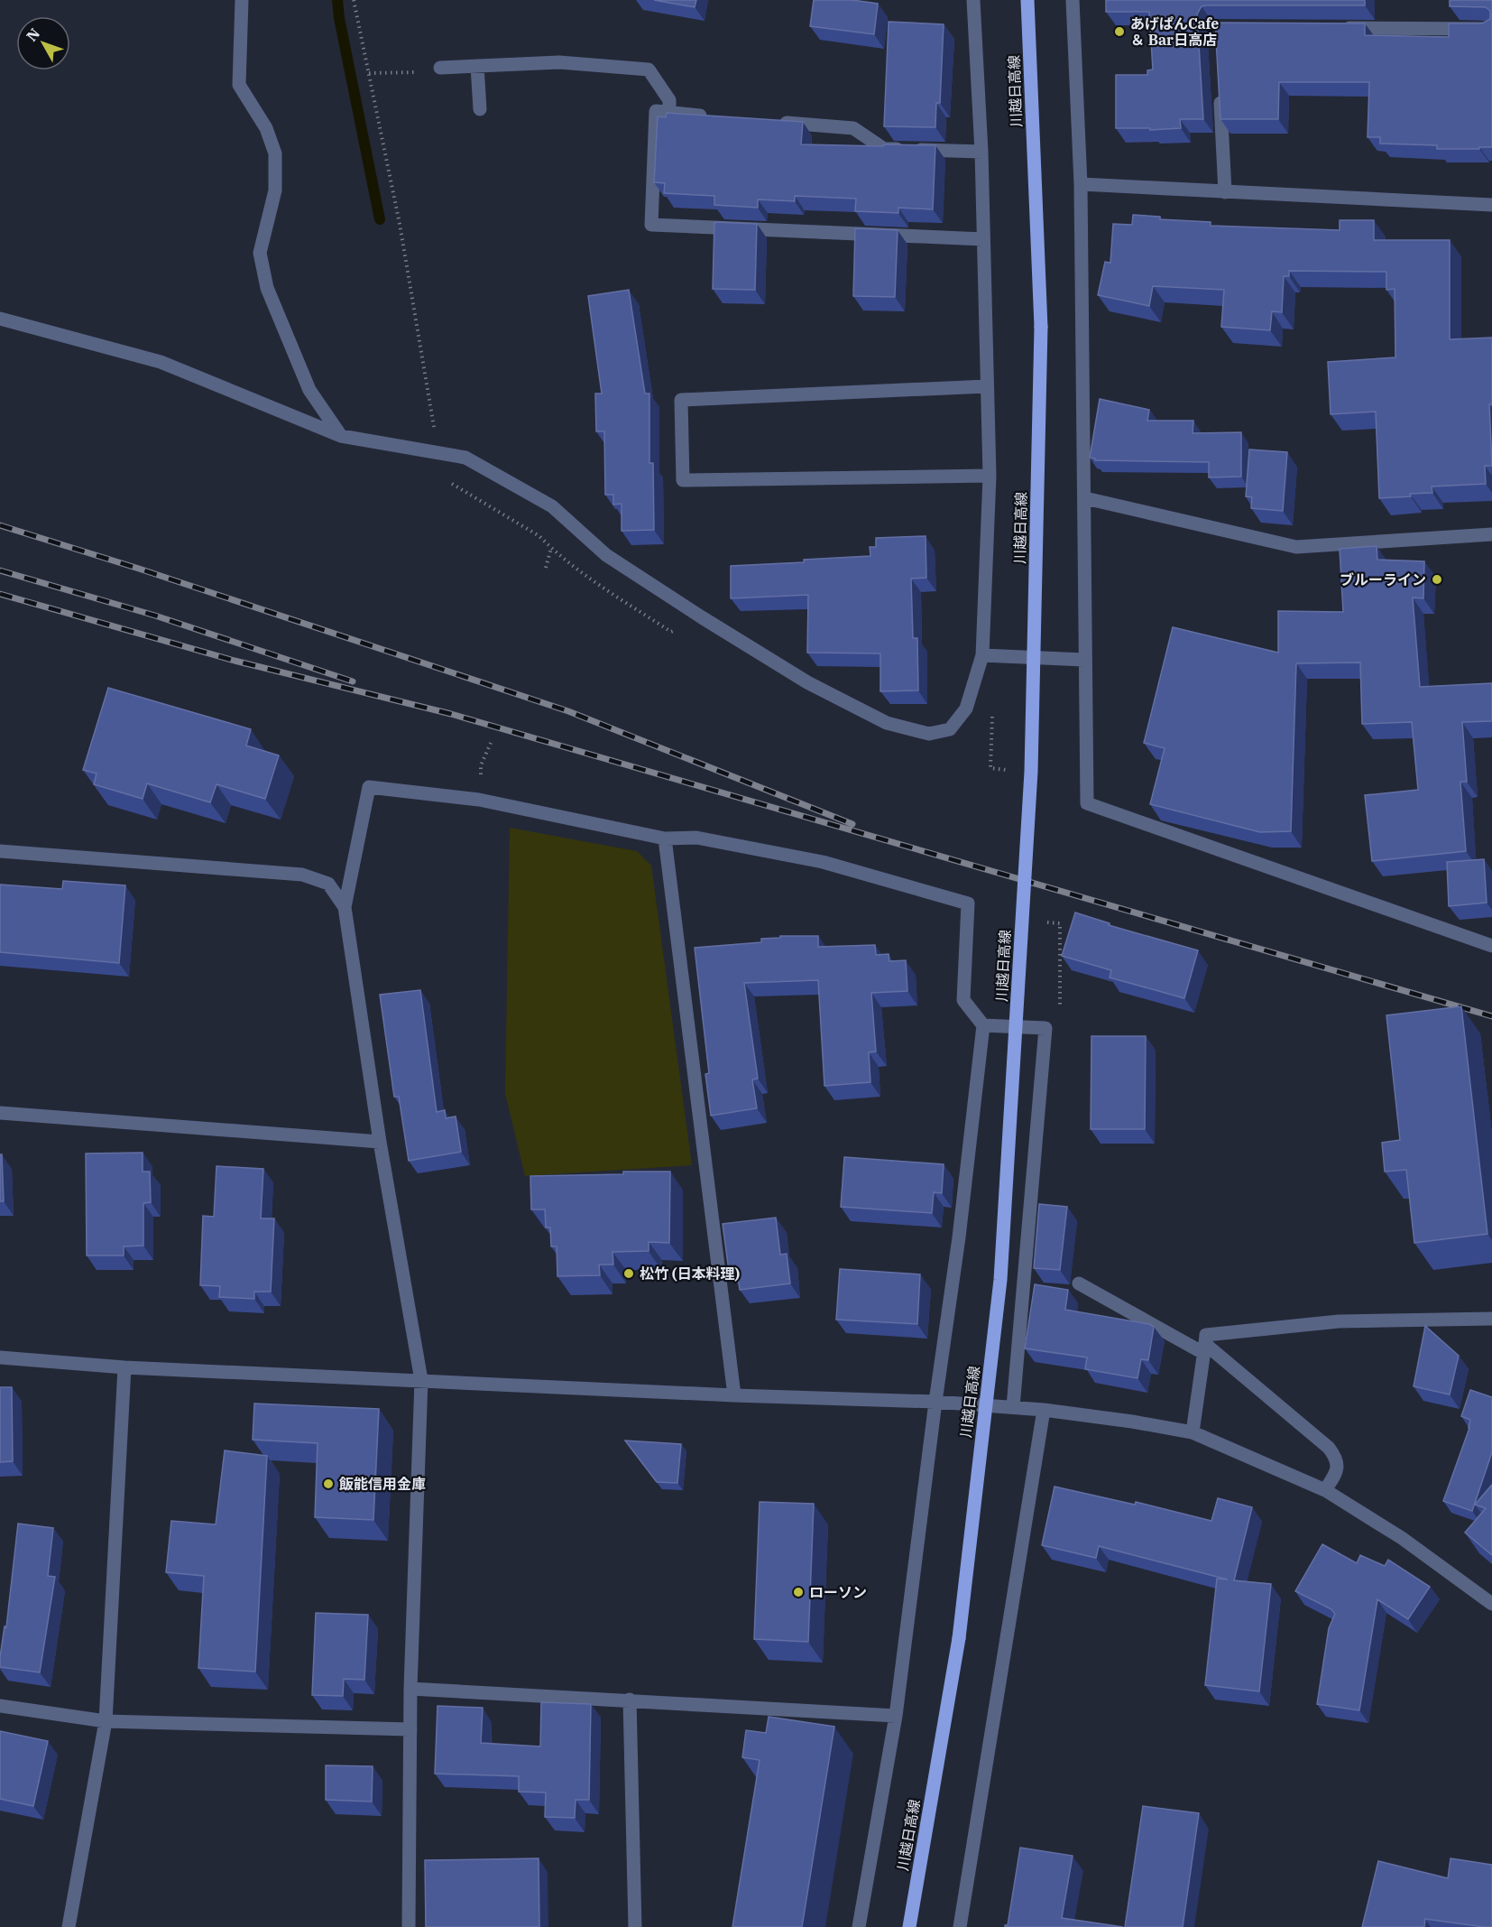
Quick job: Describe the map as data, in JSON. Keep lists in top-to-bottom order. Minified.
{"streets":{"main road":["川越日高線"]},"places":["あげぱんCafe ＆ Bar日高店","ブルーライン","松竹 (日本料理)","飯能信用金庫","ローソン"],"north":"top left"}
